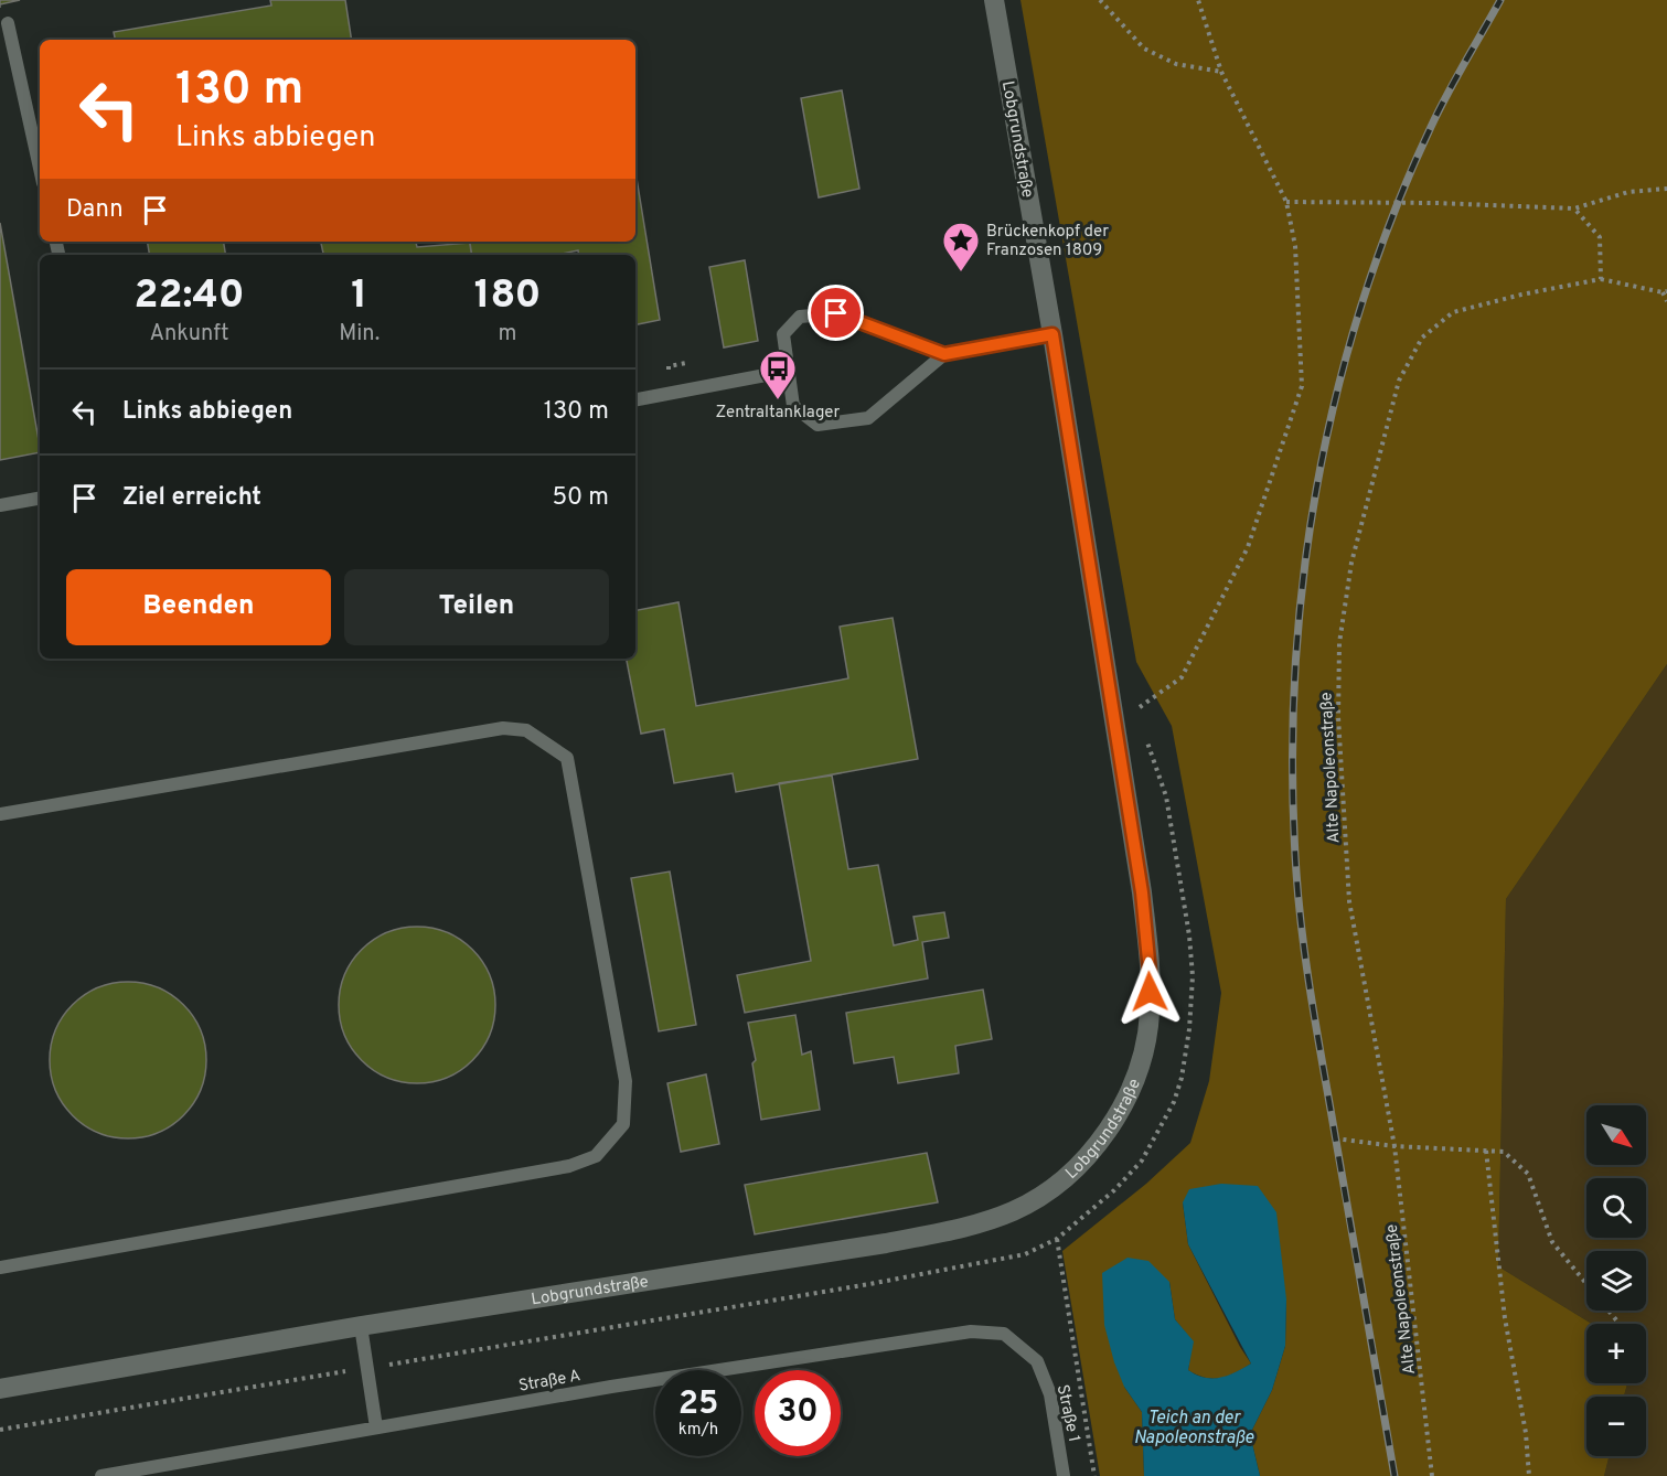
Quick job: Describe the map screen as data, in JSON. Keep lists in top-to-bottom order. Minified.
{"streets":{"street":["Lobgrundstraße"],"lane":["Straße A","Straße 1"],"path":["Alte Napoleonstraße"]},"crossings":[["Straße A","Straße 1"]],"water":["Teich an der Napoleonstraße"],"places":{"place":["Brückenkopf der Franzosen 1809"],"bus stop":["Zentraltanklager"]},"north":"bottom right","page":{"turn":["130 m","Links abbiegen"],"then":"Dann","eta":["22:40","Ankunft","1","Min.","180","m"],"list":[{"name":"Links abbiegen","value":"130 m"},{"name":"Ziel erreicht","value":"50 m"}],"buttons":["Beenden","Teilen"],"map_buttons":["+","−"],"speed":"25 km/h","limit":"30"}}
